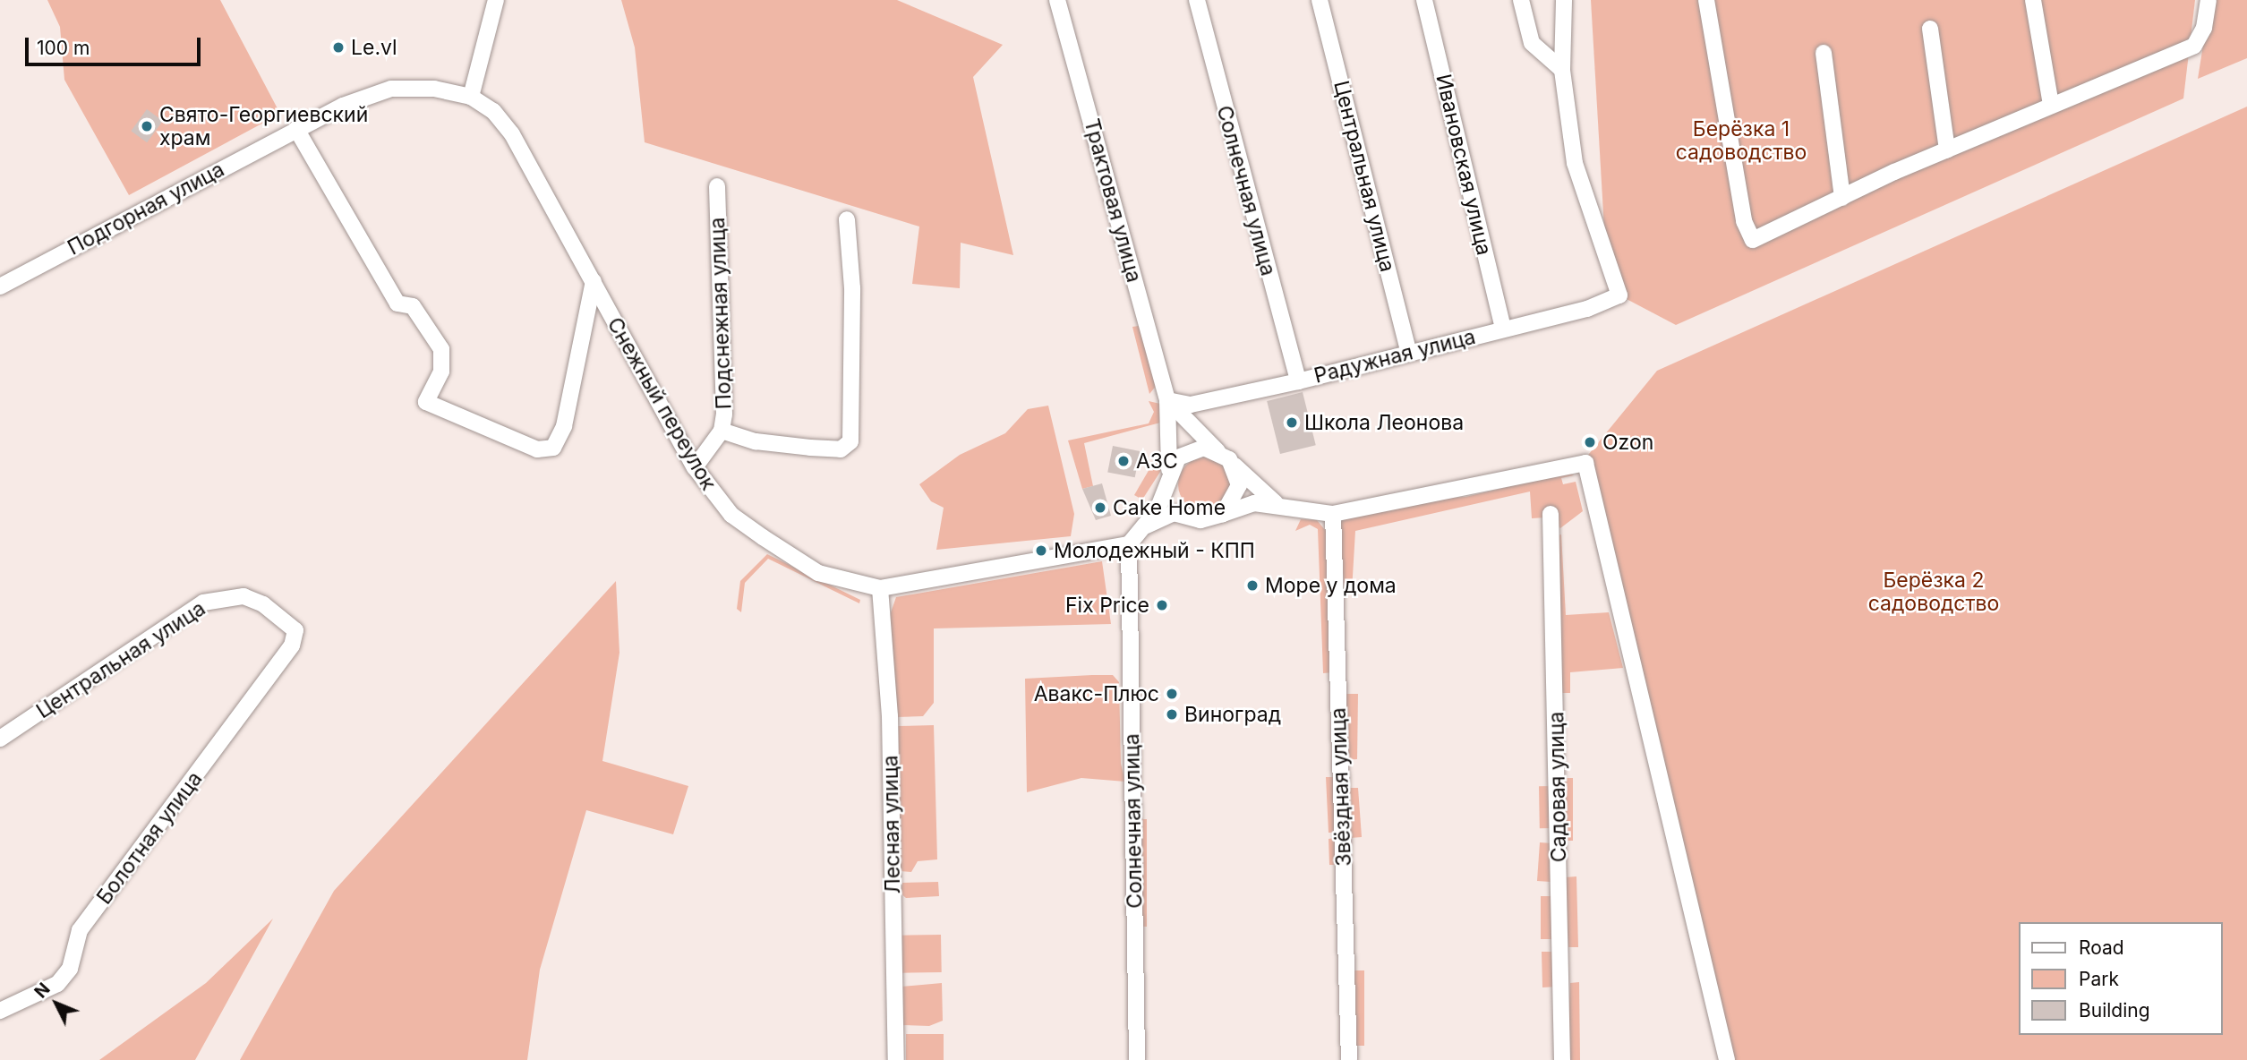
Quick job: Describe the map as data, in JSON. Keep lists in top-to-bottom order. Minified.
{"streets":{"street":["Ивановская улица","Центральная улица","Солнечная улица","Трактовая улица","Подгорная улица","Подснежная улица","Радужная улица","Снежный переулок","Звёздная улица","Садовая улица","Лесная улица","Болотная улица"]},"crossings":[["Ивановская улица","Радужная улица"],["Центральная улица","Радужная улица"],["Центральная улица","Болотная улица"],["Солнечная улица","Радужная улица"],["Солнечная улица","Снежный переулок"],["Трактовая улица","Радужная улица"],["Подгорная улица","Снежный переулок"],["Подснежная улица","Снежный переулок"],["Снежный переулок","Лесная улица"]],"parks":["Берёзка 1 садоводство","Берёзка 2 садоводство"],"places":["Le.vl","Свято-Георгиевский храм","Школа Леонова","Ozon","АЗС","Cake Home","Молодежный - КПП","Море у дома","Fix Price","Авакс-Плюс","Виноград"],"legend":["Road","Park","Building"],"scale_bar":"100 m","north":"top left"}
